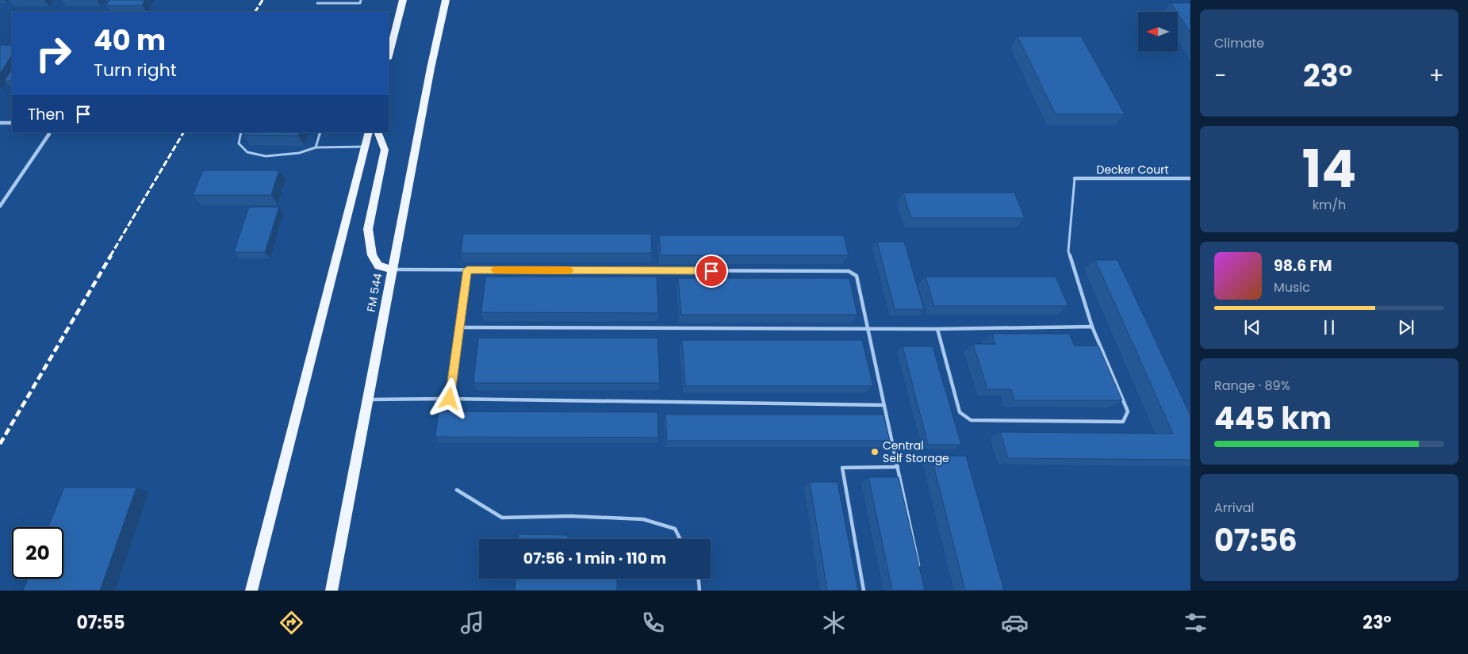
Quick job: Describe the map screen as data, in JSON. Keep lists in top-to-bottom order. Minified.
{"streets":{"main road":["FM 544"],"street":["Decker Court"]},"places":["Central Self Storage"],"north":"left","page":{"tile":["Climate",["14","km/h"],["Range · 89%","445 km"],["Arrival","07:56"]],"turn":["40 m","Turn right"],"heat":["−","23°","+"],"then":"Then","song":["98.6 FM","Music"],"limit":"20","trip":"07:56 · 1 min · 110 m","tabs":["07:55","23°"]}}
